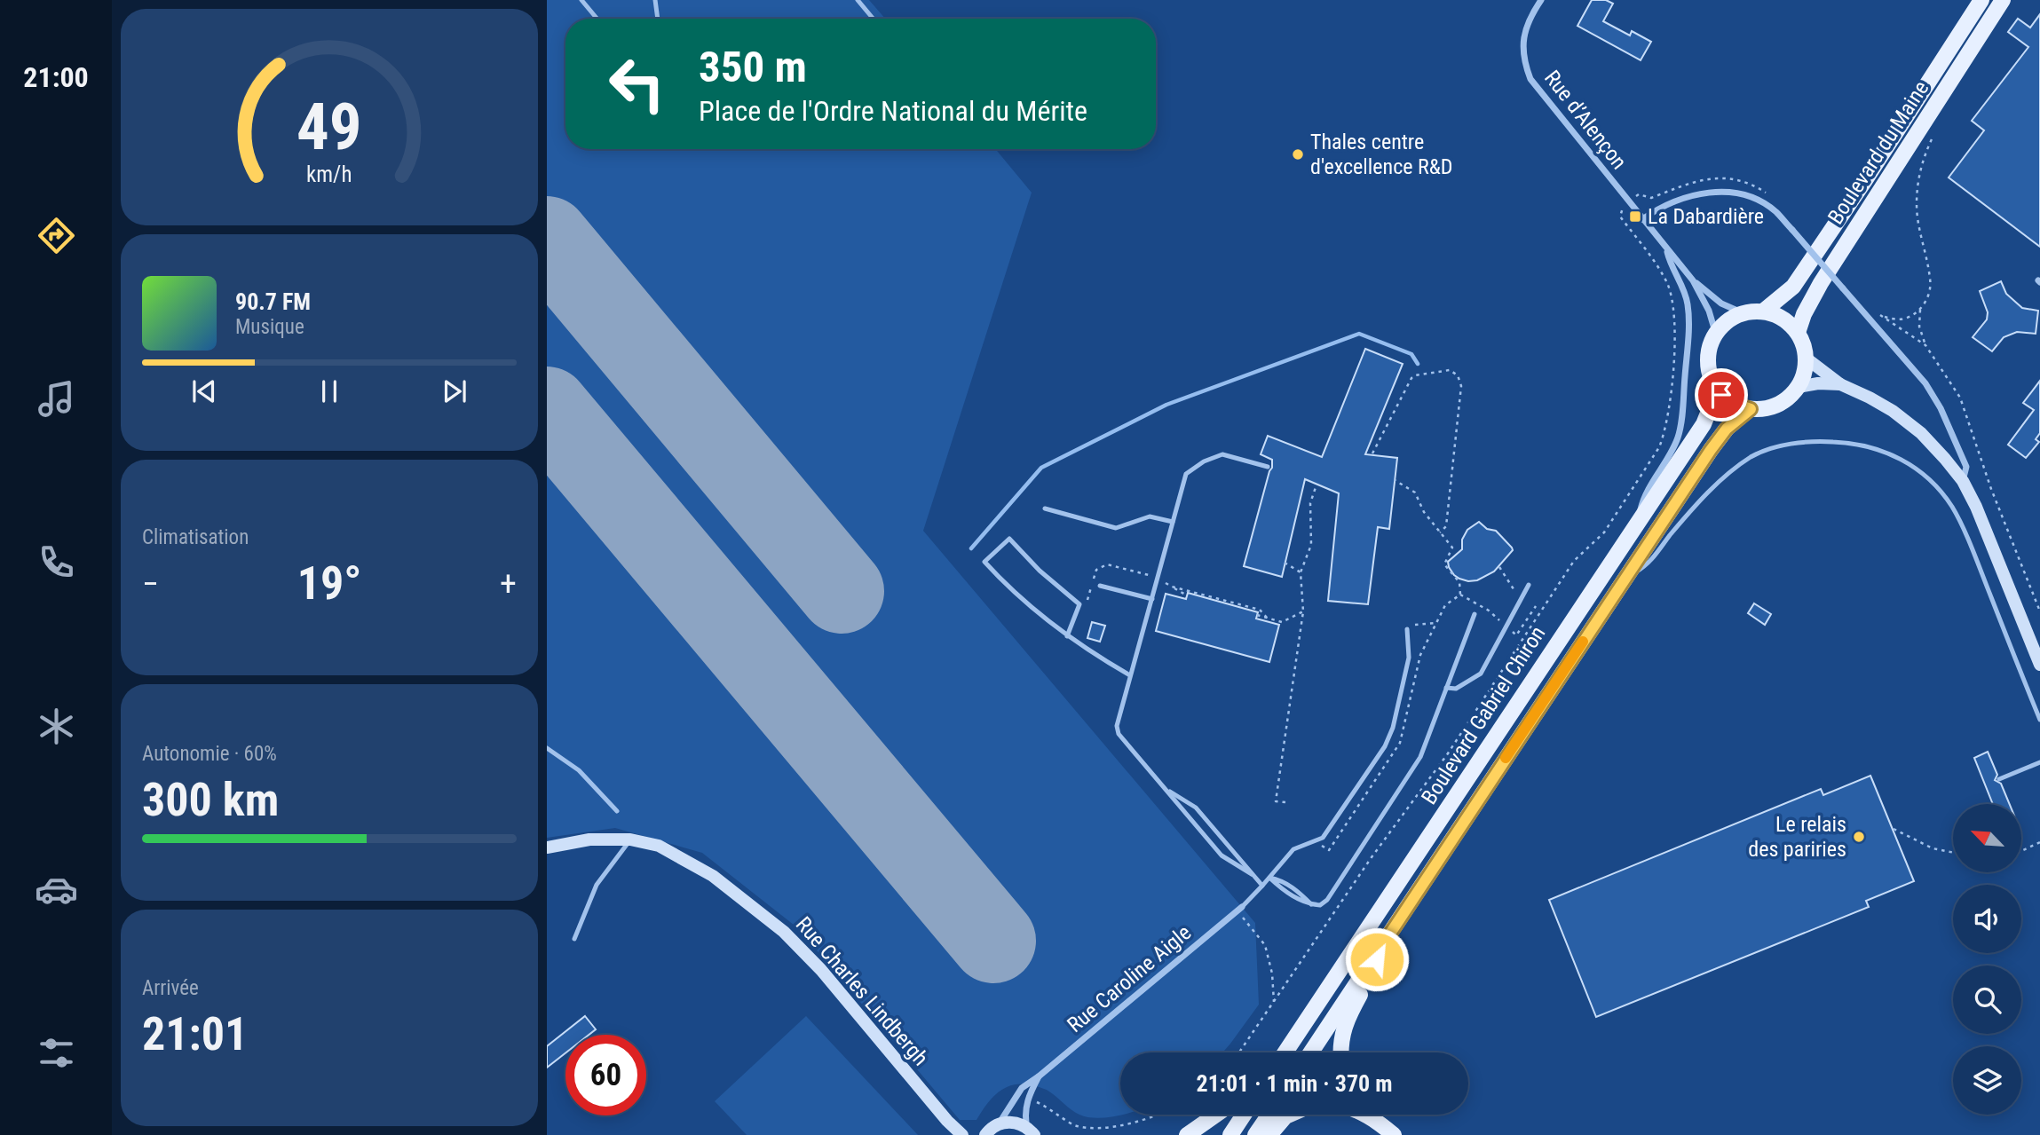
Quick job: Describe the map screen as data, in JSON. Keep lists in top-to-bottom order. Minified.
{"streets":{"main road":["Boulevard du Maine","Boulevard Gabriel Chiron"],"street":["Rue d’Alençon","Rue Caroline Aigle","Rue Charles Lindbergh"]},"crossings":[["Boulevard du Maine","Boulevard Gabriel Chiron"],["Rue Caroline Aigle","Rue Charles Lindbergh"]],"places":{"other":["Thales centre d'excellence R&D","Le relais des pariries"],"transit":["La Dabardière"]},"north":"top left","page":{"tabs":"21:00","turn":["350 m","Place de l'Ordre National du Mérite"],"song":["90.7 FM","Musique"],"tile":["Climatisation",["Autonomie · 60%","300 km"],["Arrivée","21:01"]],"heat":["−","19°","+"],"limit":"60","trip":"21:01 · 1 min · 370 m","gauge":["49","km/h"]}}
